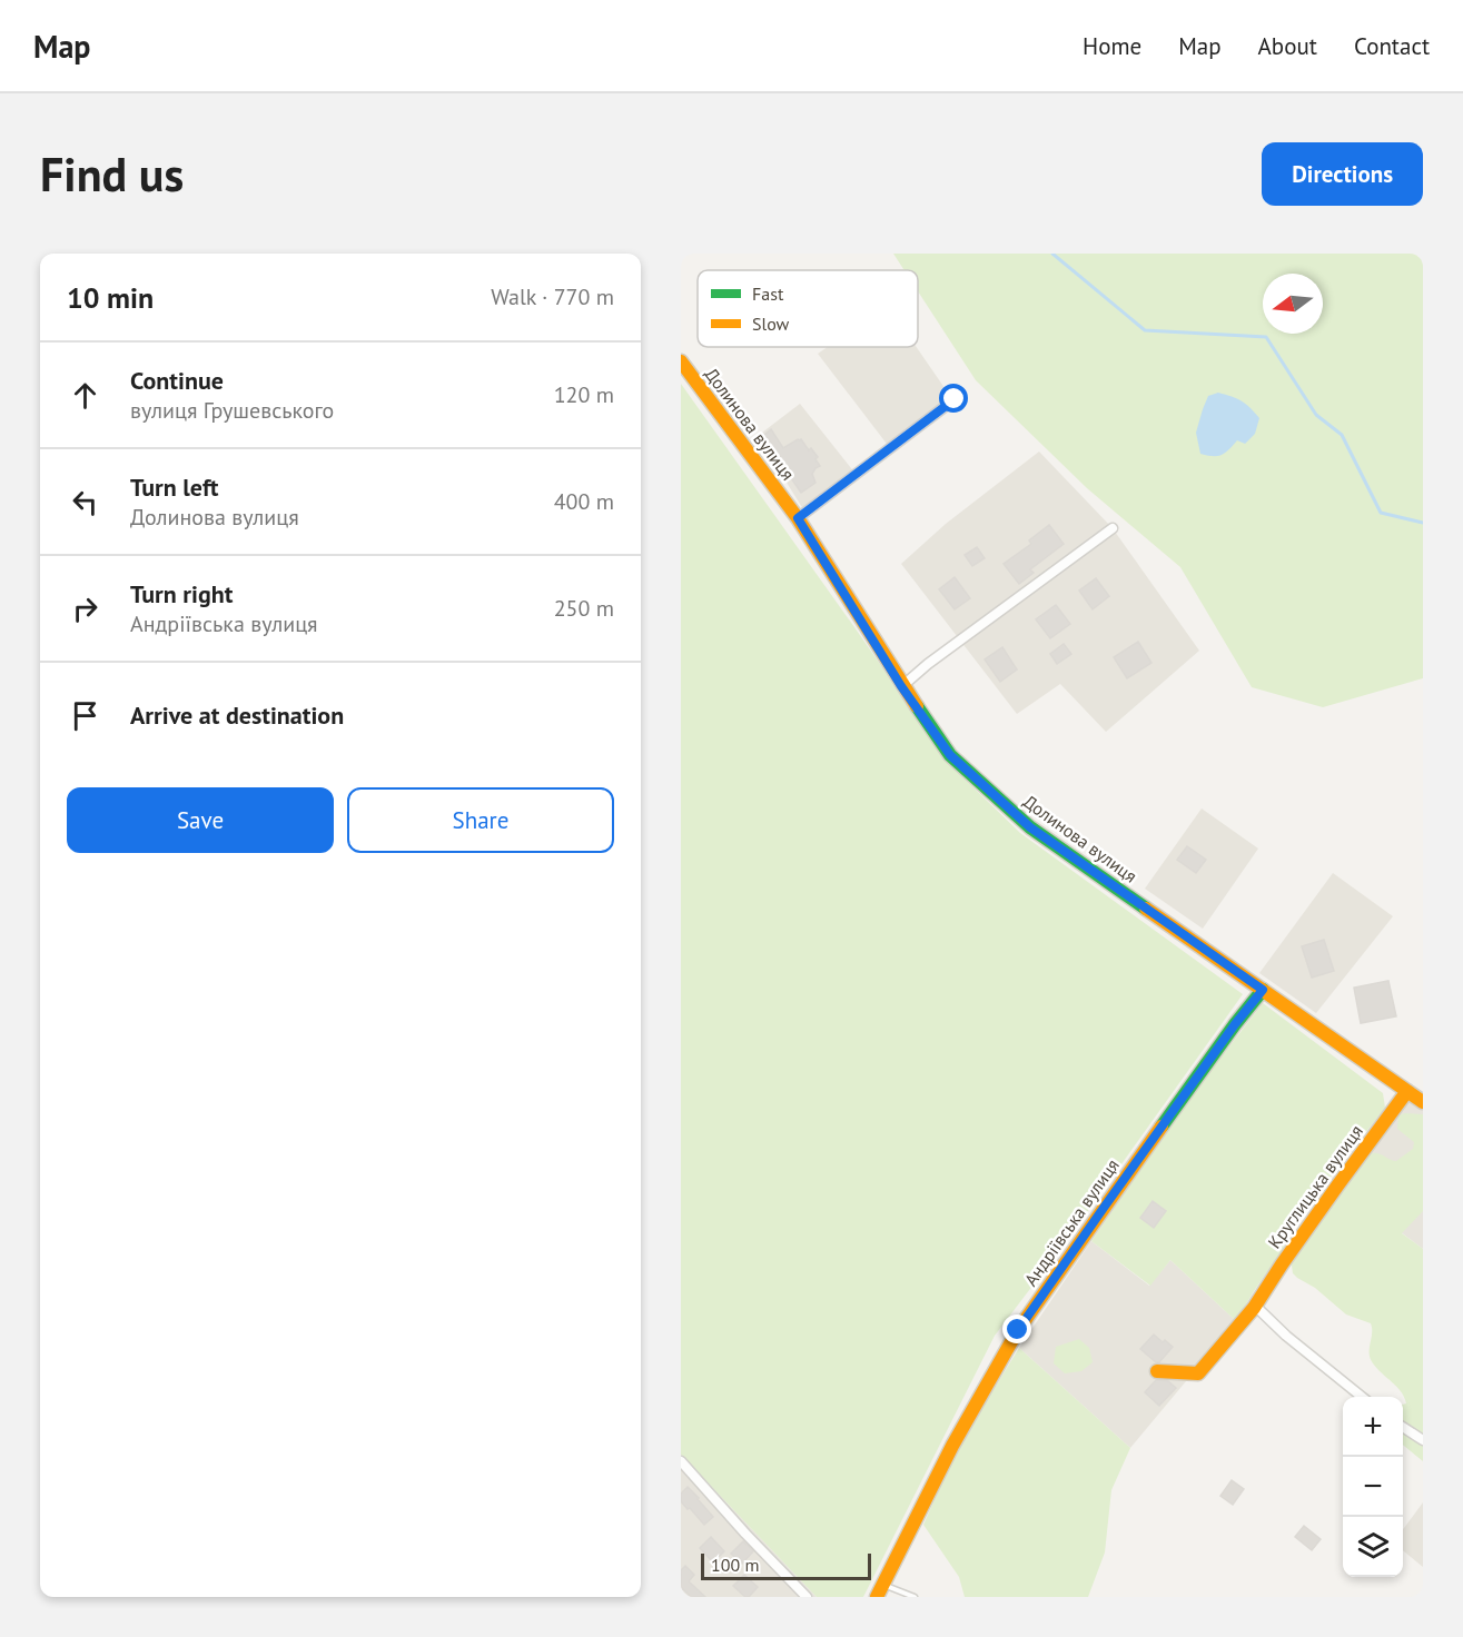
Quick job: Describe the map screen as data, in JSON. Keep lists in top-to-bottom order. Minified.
{"streets":{"street":["Долинова вулиця","Круглицька вулиця","Андріївська вулиця"]},"crossings":[["Долинова вулиця","Круглицька вулиця"],["Долинова вулиця","Андріївська вулиця"]],"legend":["Fast","Slow"],"scale_bar":"100 m","north":"left","page":{"header":"Map","nav":["Home","Map","About","Contact"],"buttons":["Directions",["Save","Share"]],"title":"Find us","heading":["10 min","Walk · 770 m"],"list":[["Continue","вулиця Грушевського","120 m"],["Turn left","Долинова вулиця","400 m"],["Turn right","Андріївська вулиця","250 m"],"Arrive at destination"],"map_buttons":["+","−"],"scale":"100 m"}}
